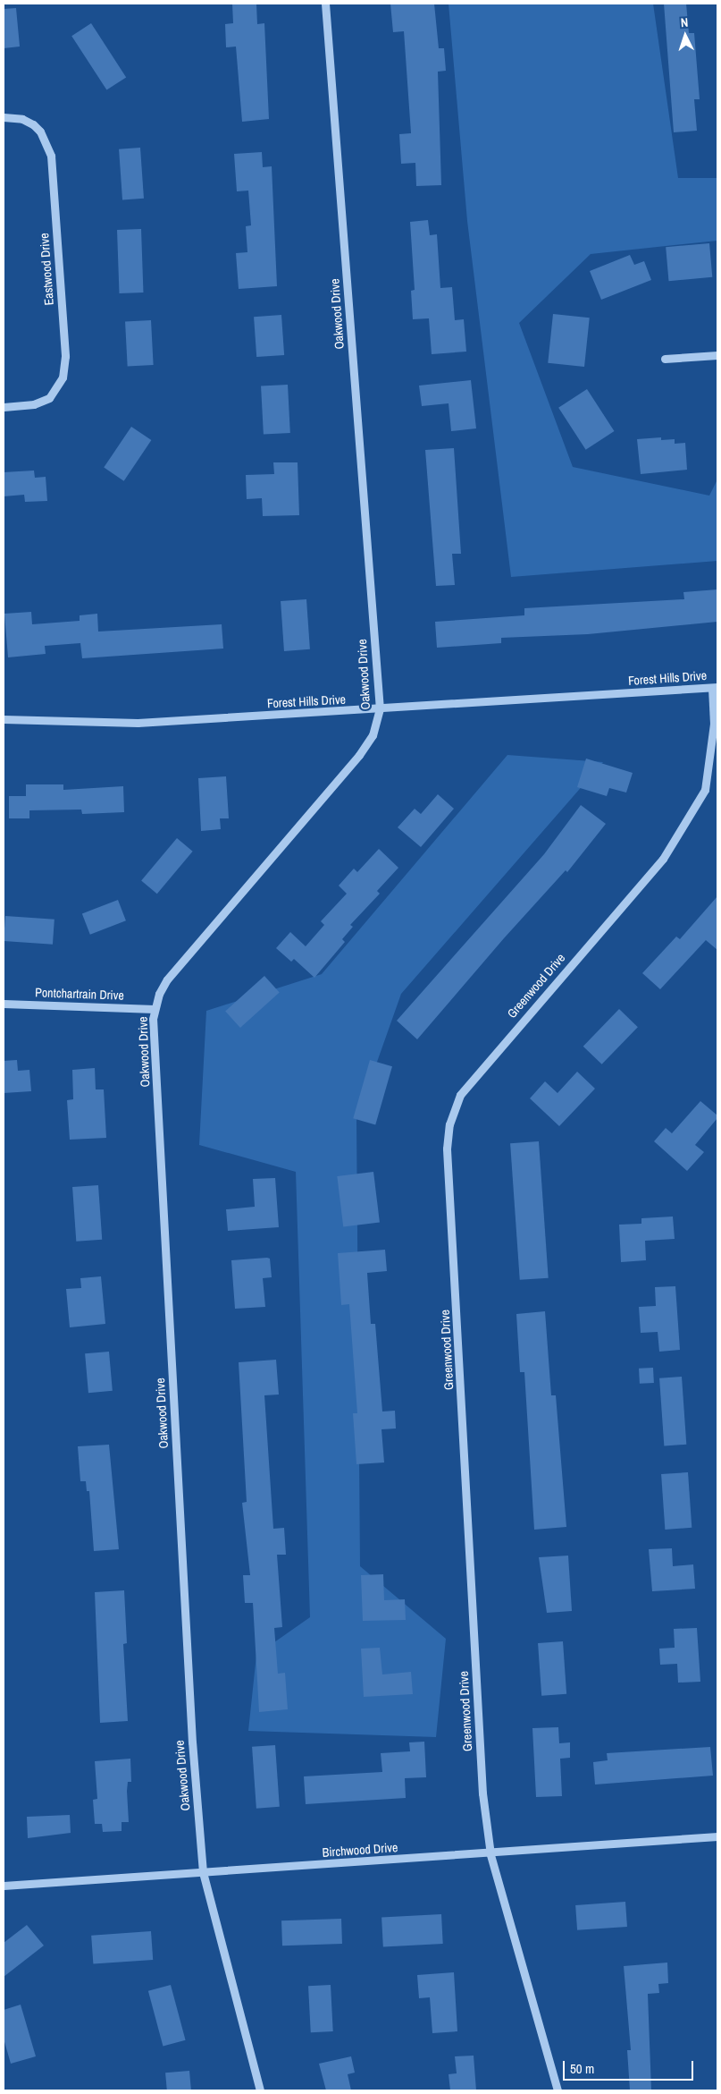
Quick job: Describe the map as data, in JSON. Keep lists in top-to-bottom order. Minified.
{"streets":{"street":["Eastwood Drive","Oakwood Drive","Forest Hills Drive","Greenwood Drive","Pontchartrain Drive","Birchwood Drive"]},"crossings":[["Oakwood Drive","Forest Hills Drive"],["Oakwood Drive","Pontchartrain Drive"],["Oakwood Drive","Birchwood Drive"],["Forest Hills Drive","Greenwood Drive"],["Greenwood Drive","Birchwood Drive"]],"scale_bar":"50 m","north":"top"}
